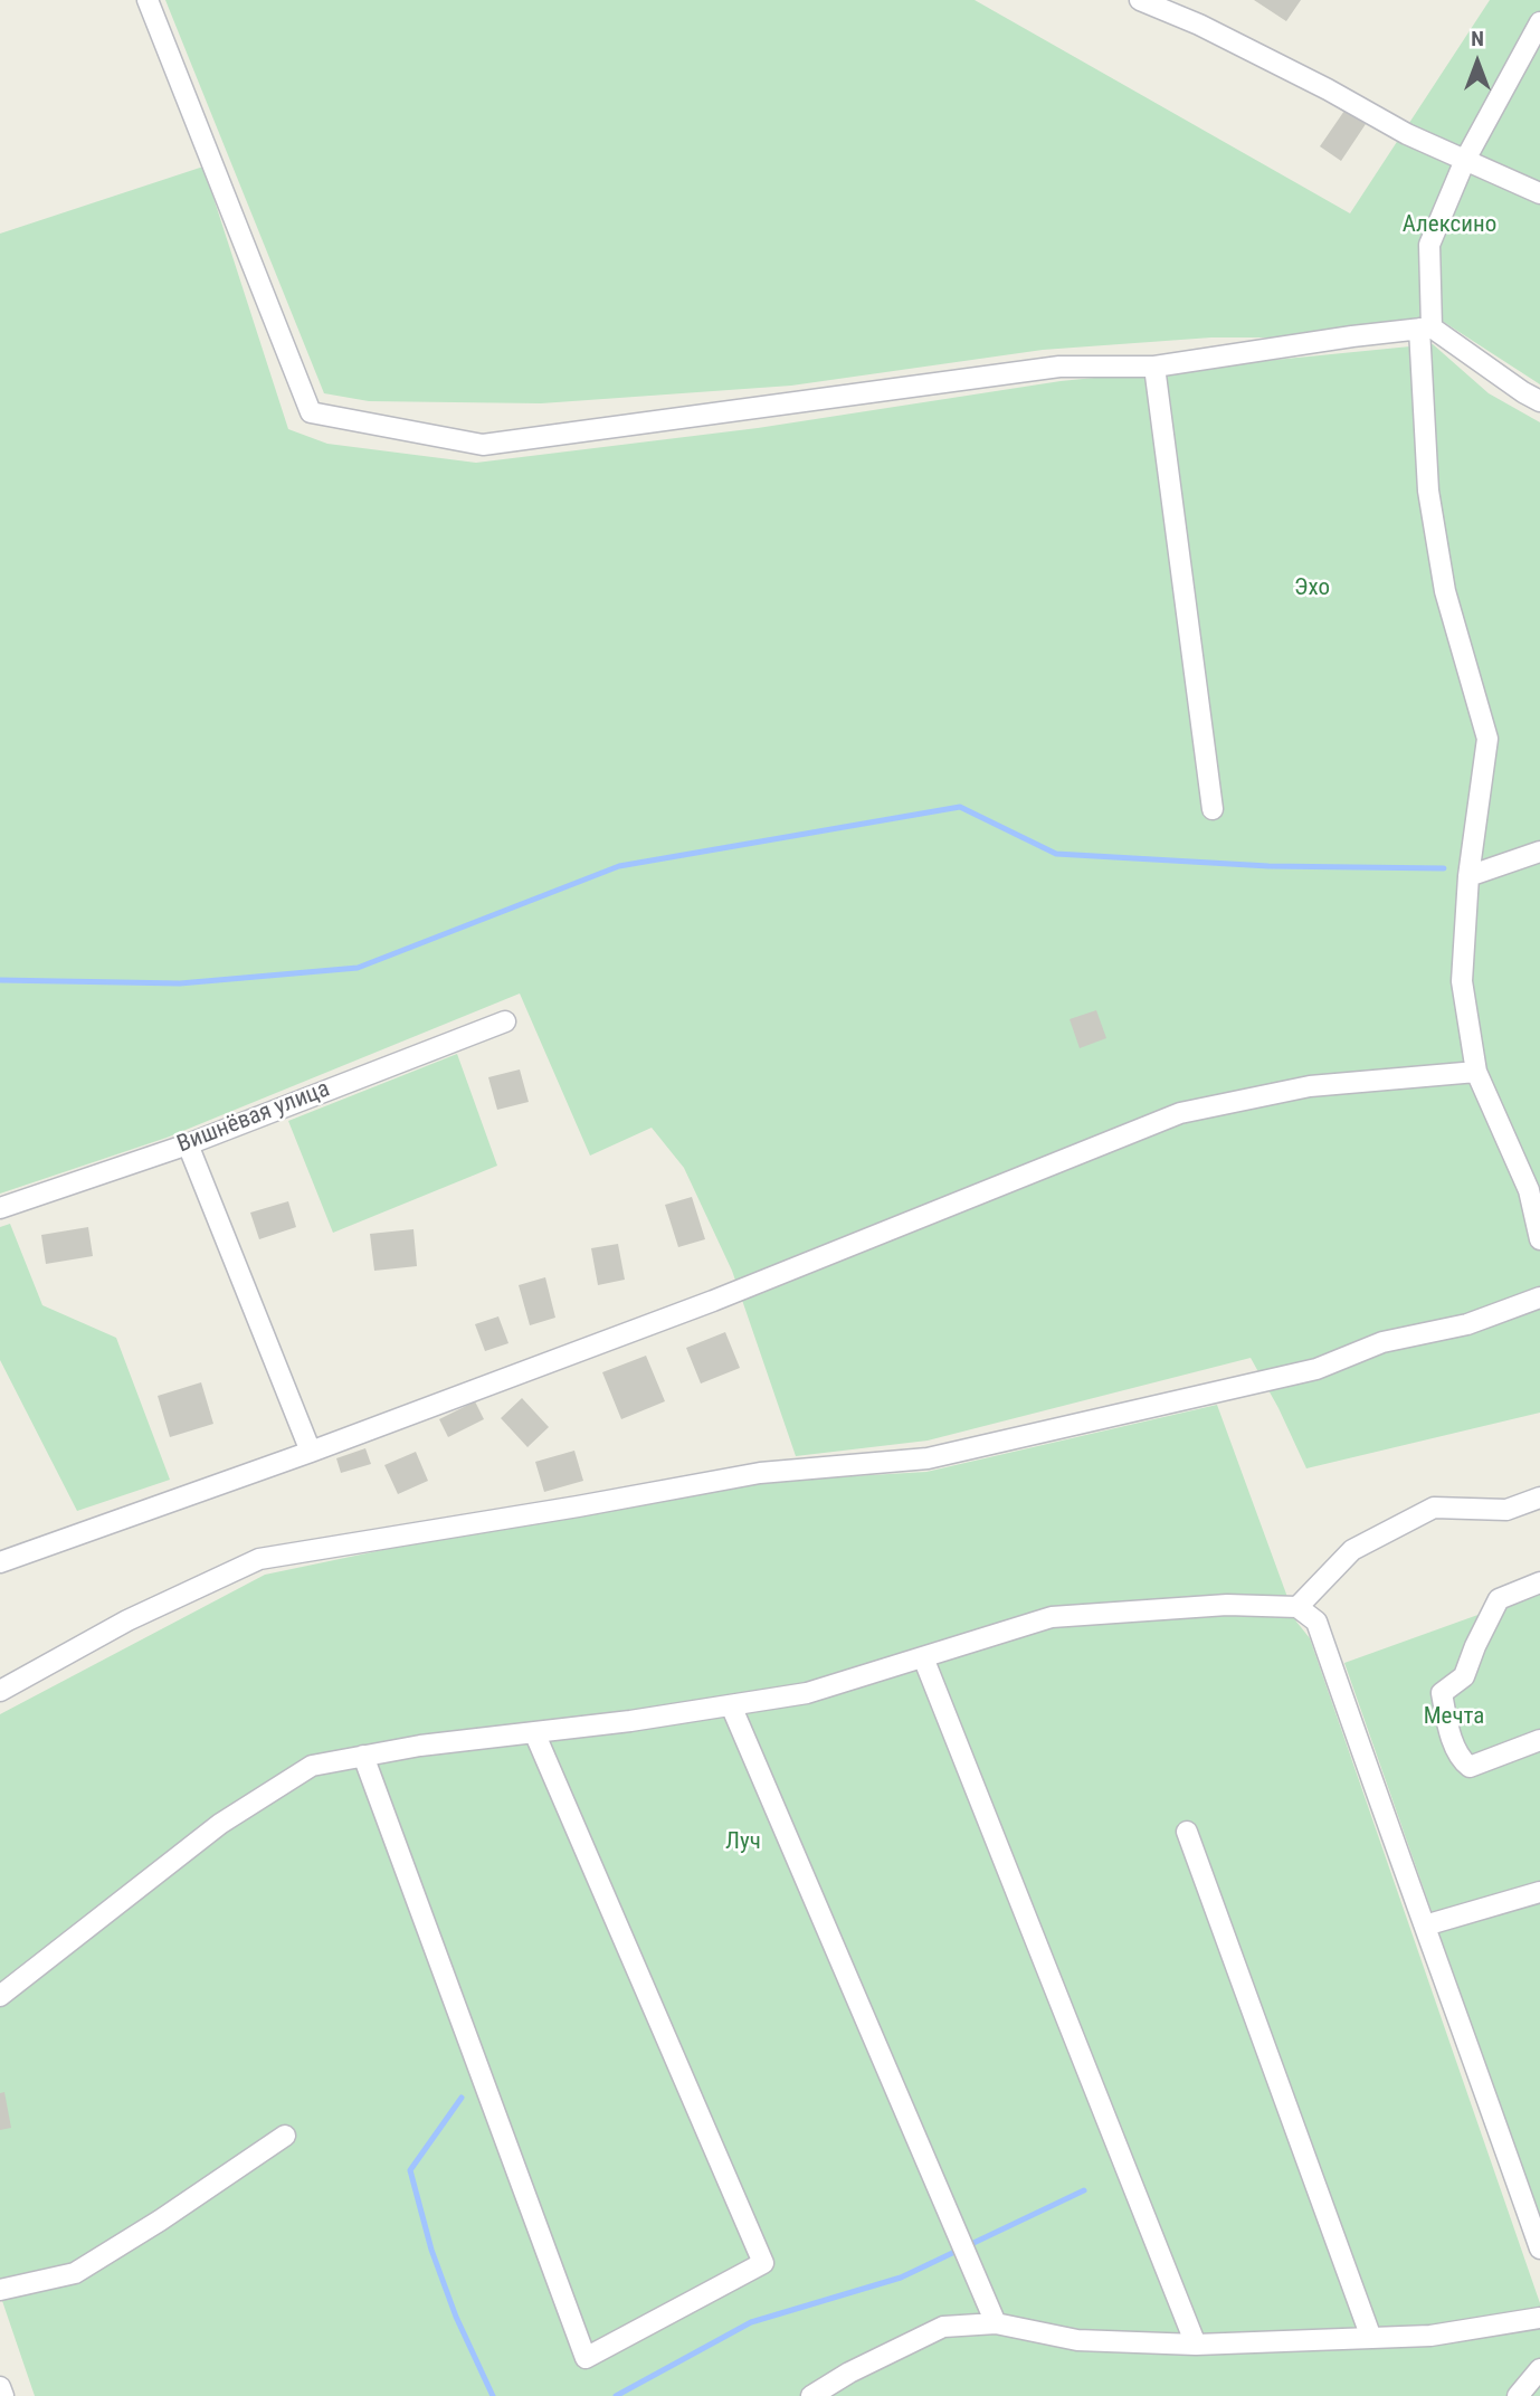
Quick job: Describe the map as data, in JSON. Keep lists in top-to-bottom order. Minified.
{"streets":{"street":["Вишнёвая улица"]},"parks":["Алексино","Эхо","Мечта","Луч"],"north":"top"}
